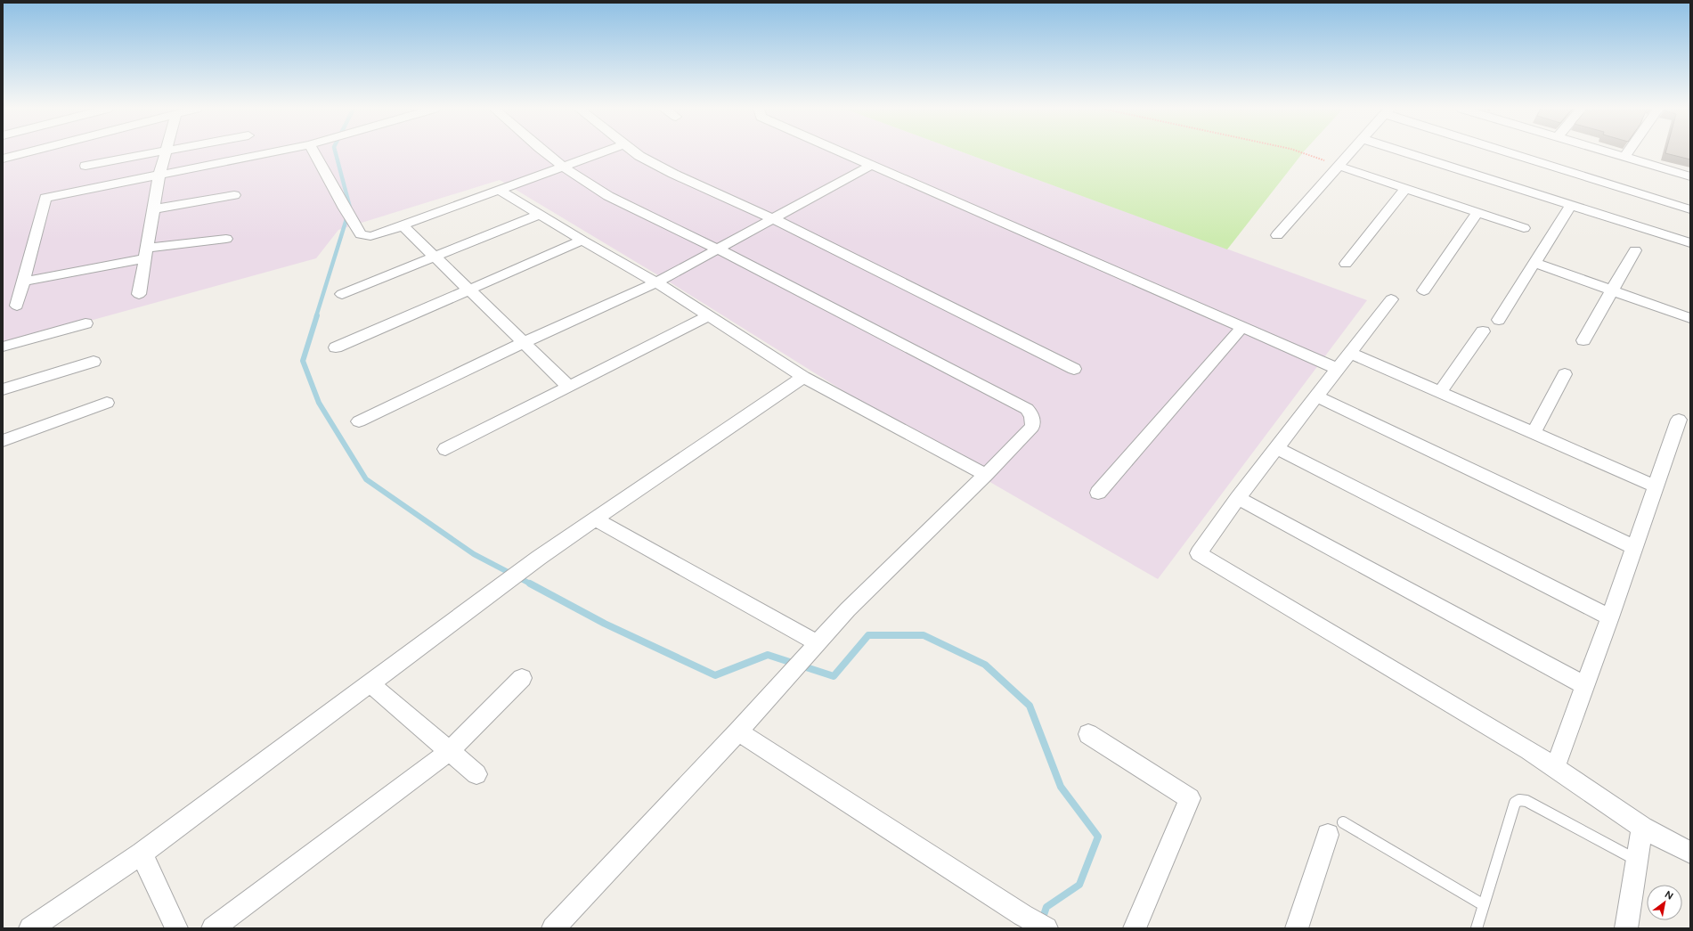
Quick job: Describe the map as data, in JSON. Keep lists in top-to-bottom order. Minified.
{"north":"top right"}
